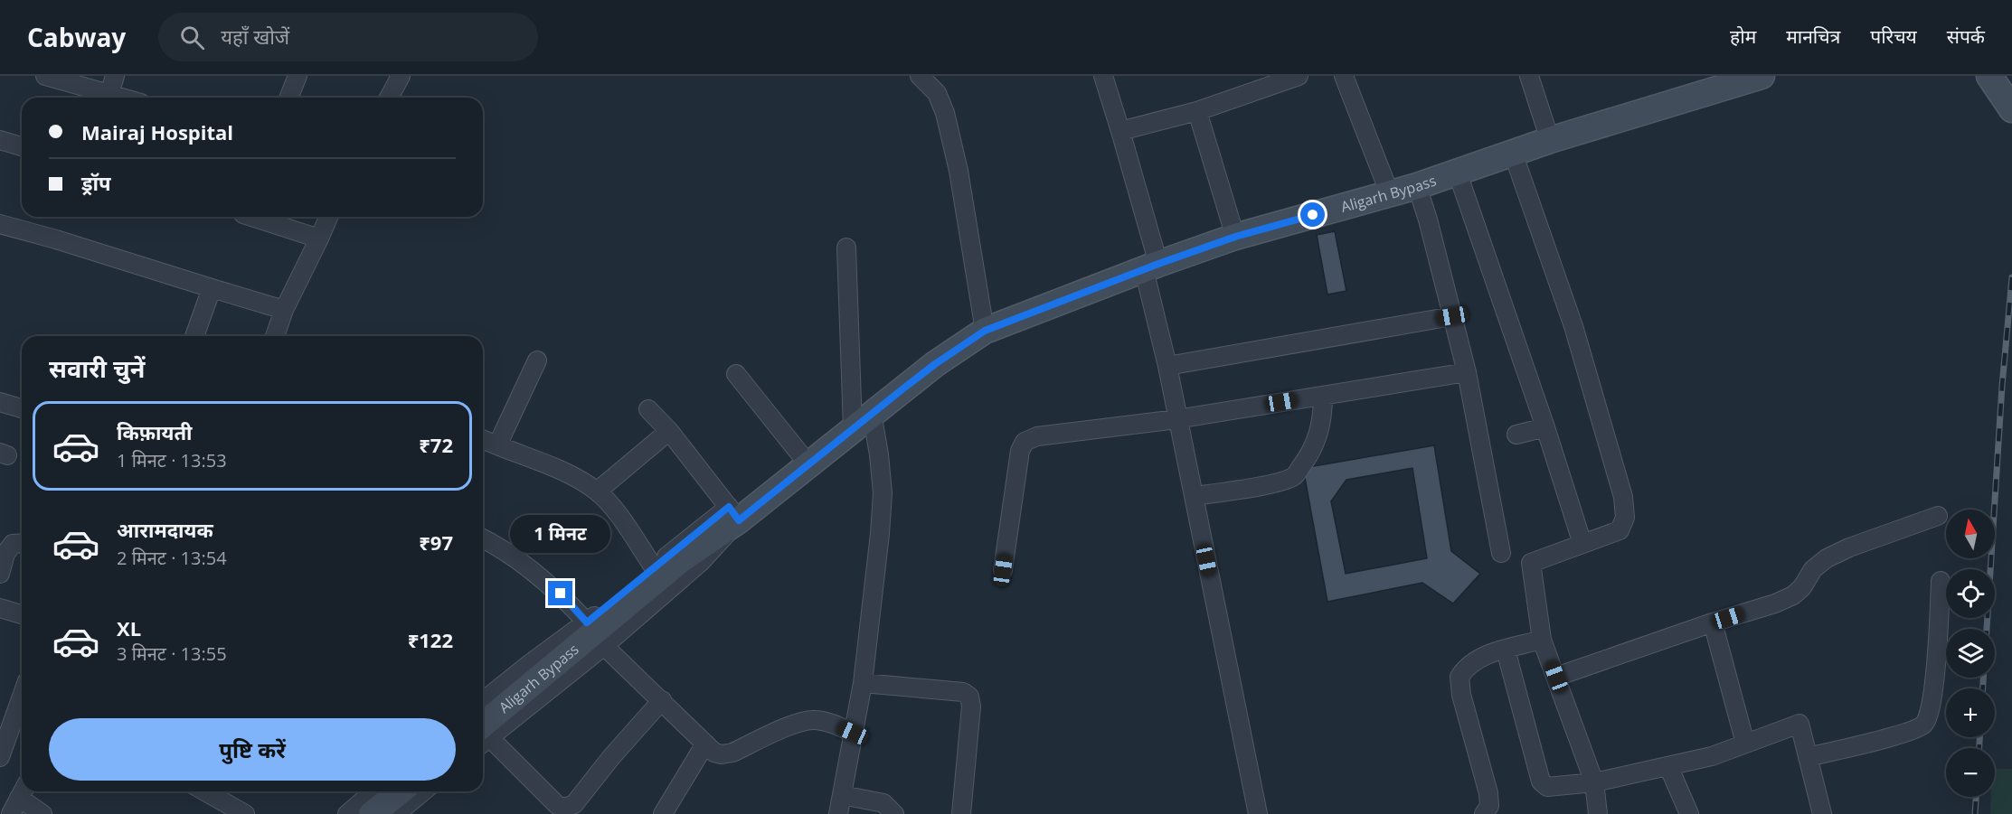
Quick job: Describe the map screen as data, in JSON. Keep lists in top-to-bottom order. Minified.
{"streets":{"main road":["Aligarh Bypass"]},"north":"top","page":{"header":"Cabway","search":"यहाँ खोजें","nav":["होम","मानचित्र","परिचय","संपर्क"],"banner":["Mairaj Hospital","ड्रॉप"],"heading":"सवारी चुनें","list":[{"name":"किफ़ायती","note":"1 मिनट · 13:53","value":"₹72"},{"name":"आरामदायक","note":"2 मिनट · 13:54","value":"₹97"},{"name":"XL","note":"3 मिनट · 13:55","value":"₹122"}],"map_buttons":["+","−"],"bubble":"1 मिनट","buttons":"पुष्टि करें"}}
